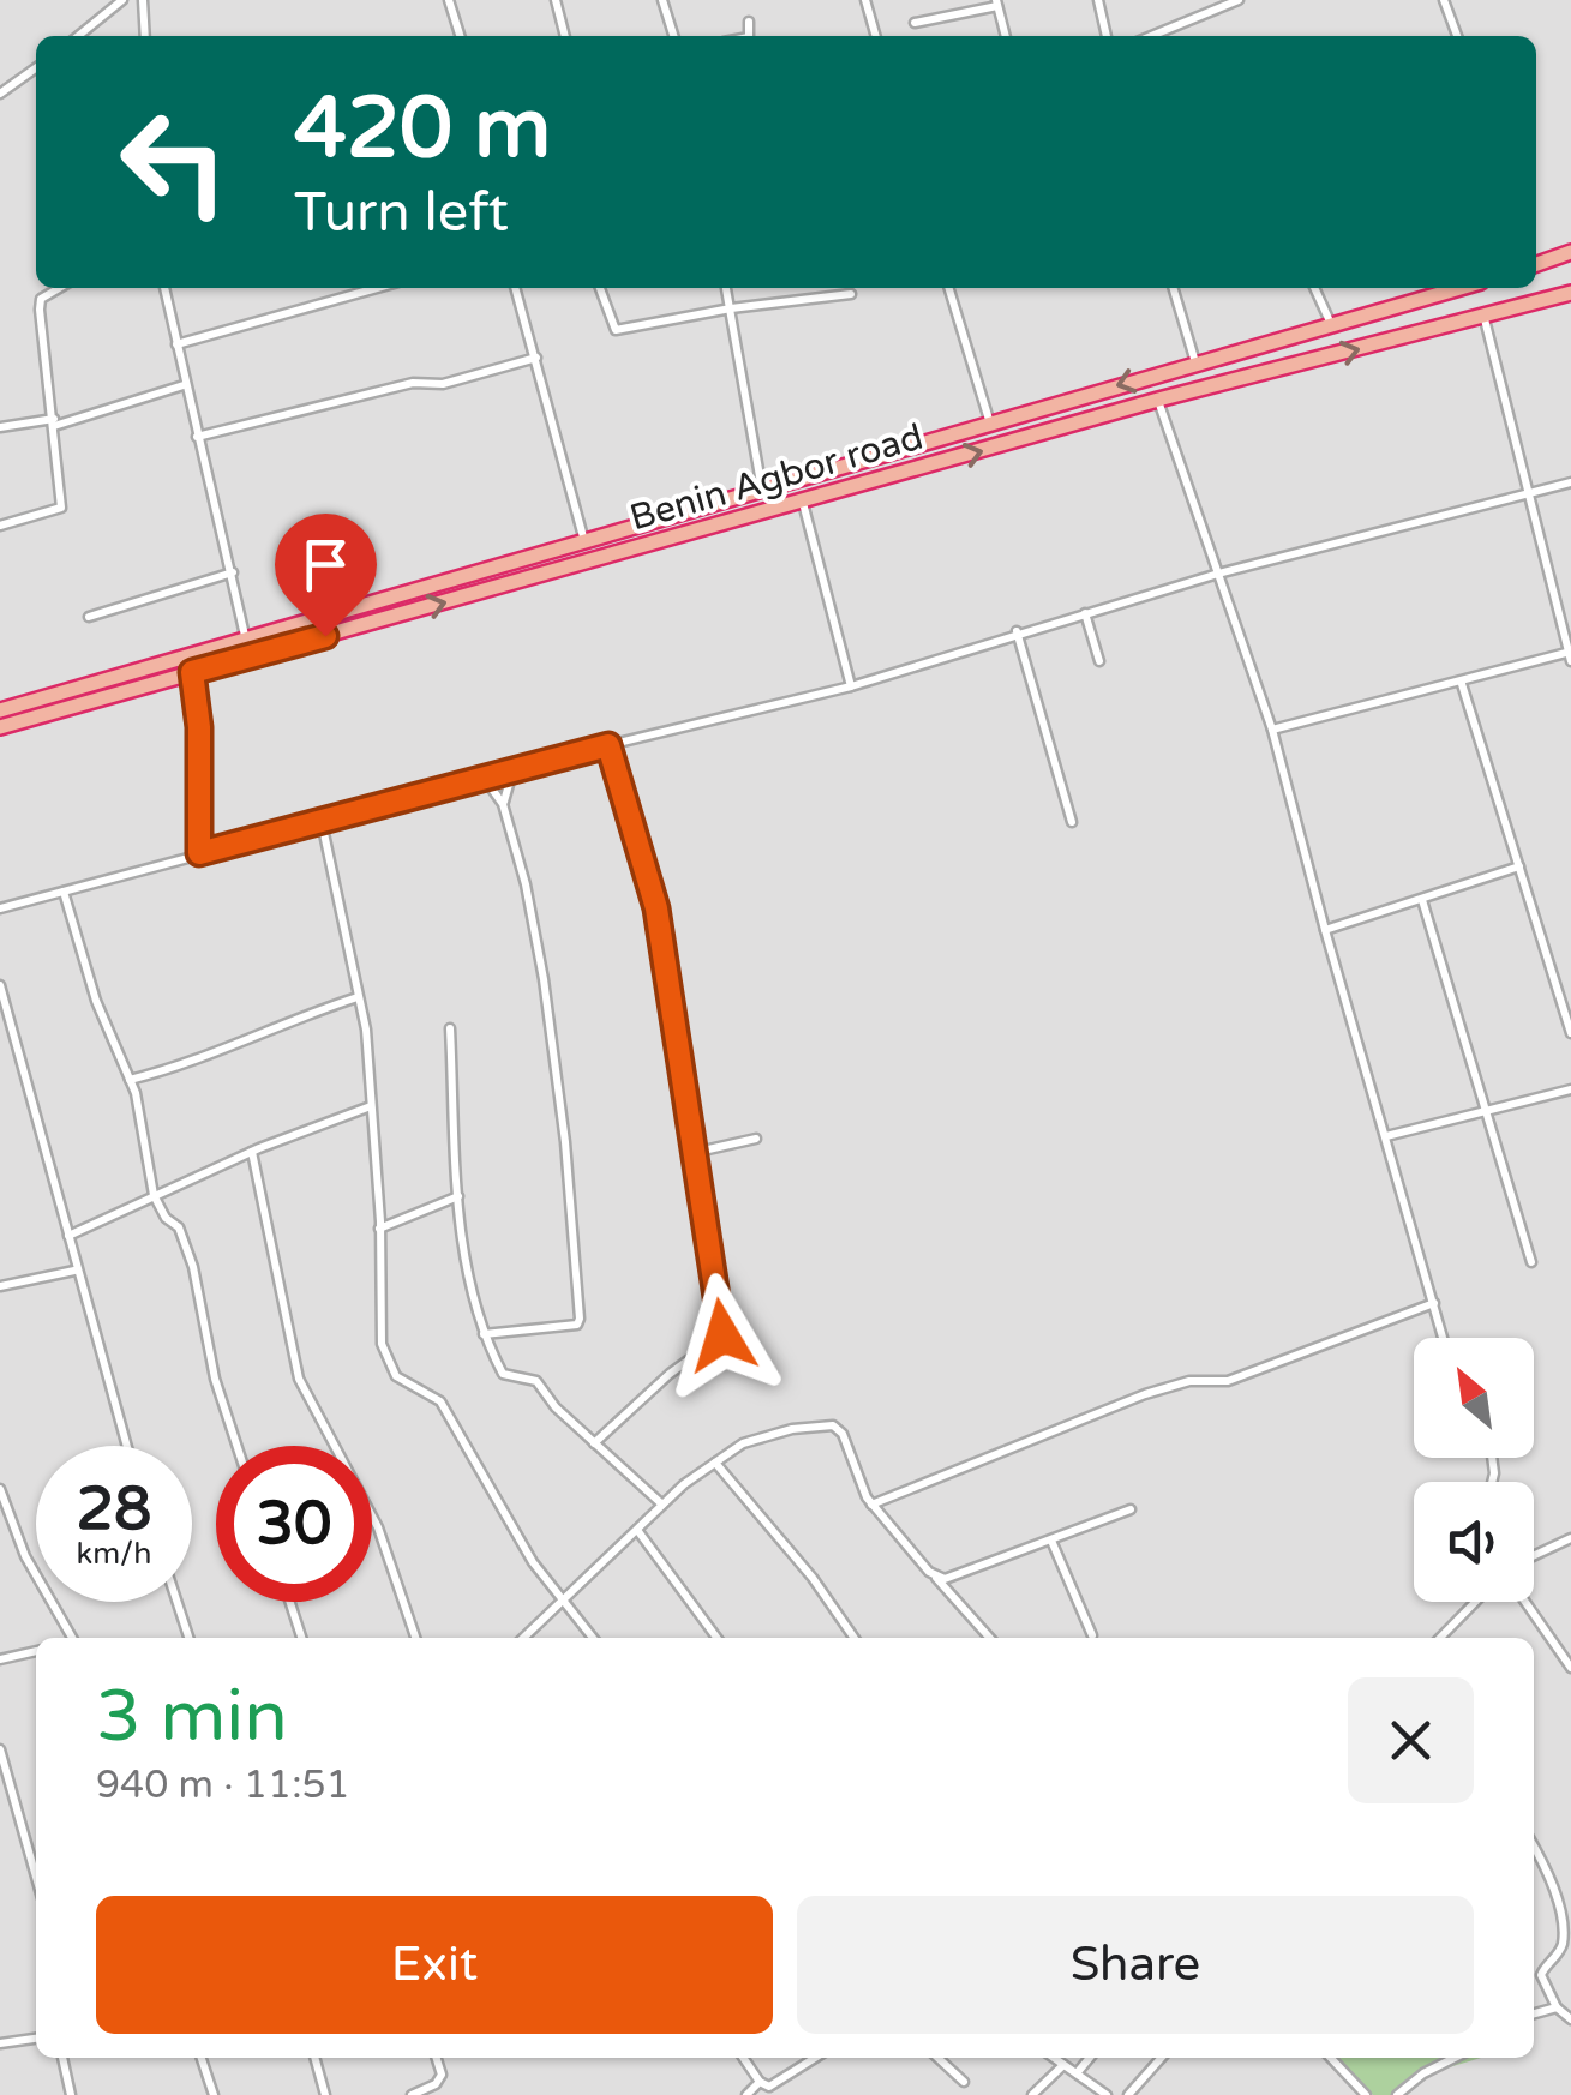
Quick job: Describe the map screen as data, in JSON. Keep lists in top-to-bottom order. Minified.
{"streets":{"highway":["Benin Agbor road"]},"north":"top left","page":{"turn":["420 m","Turn left"],"speed":"28 km/h","limit":"30","heading":["3 min","940 m · 11:51"],"buttons":["Exit","Share"]}}
